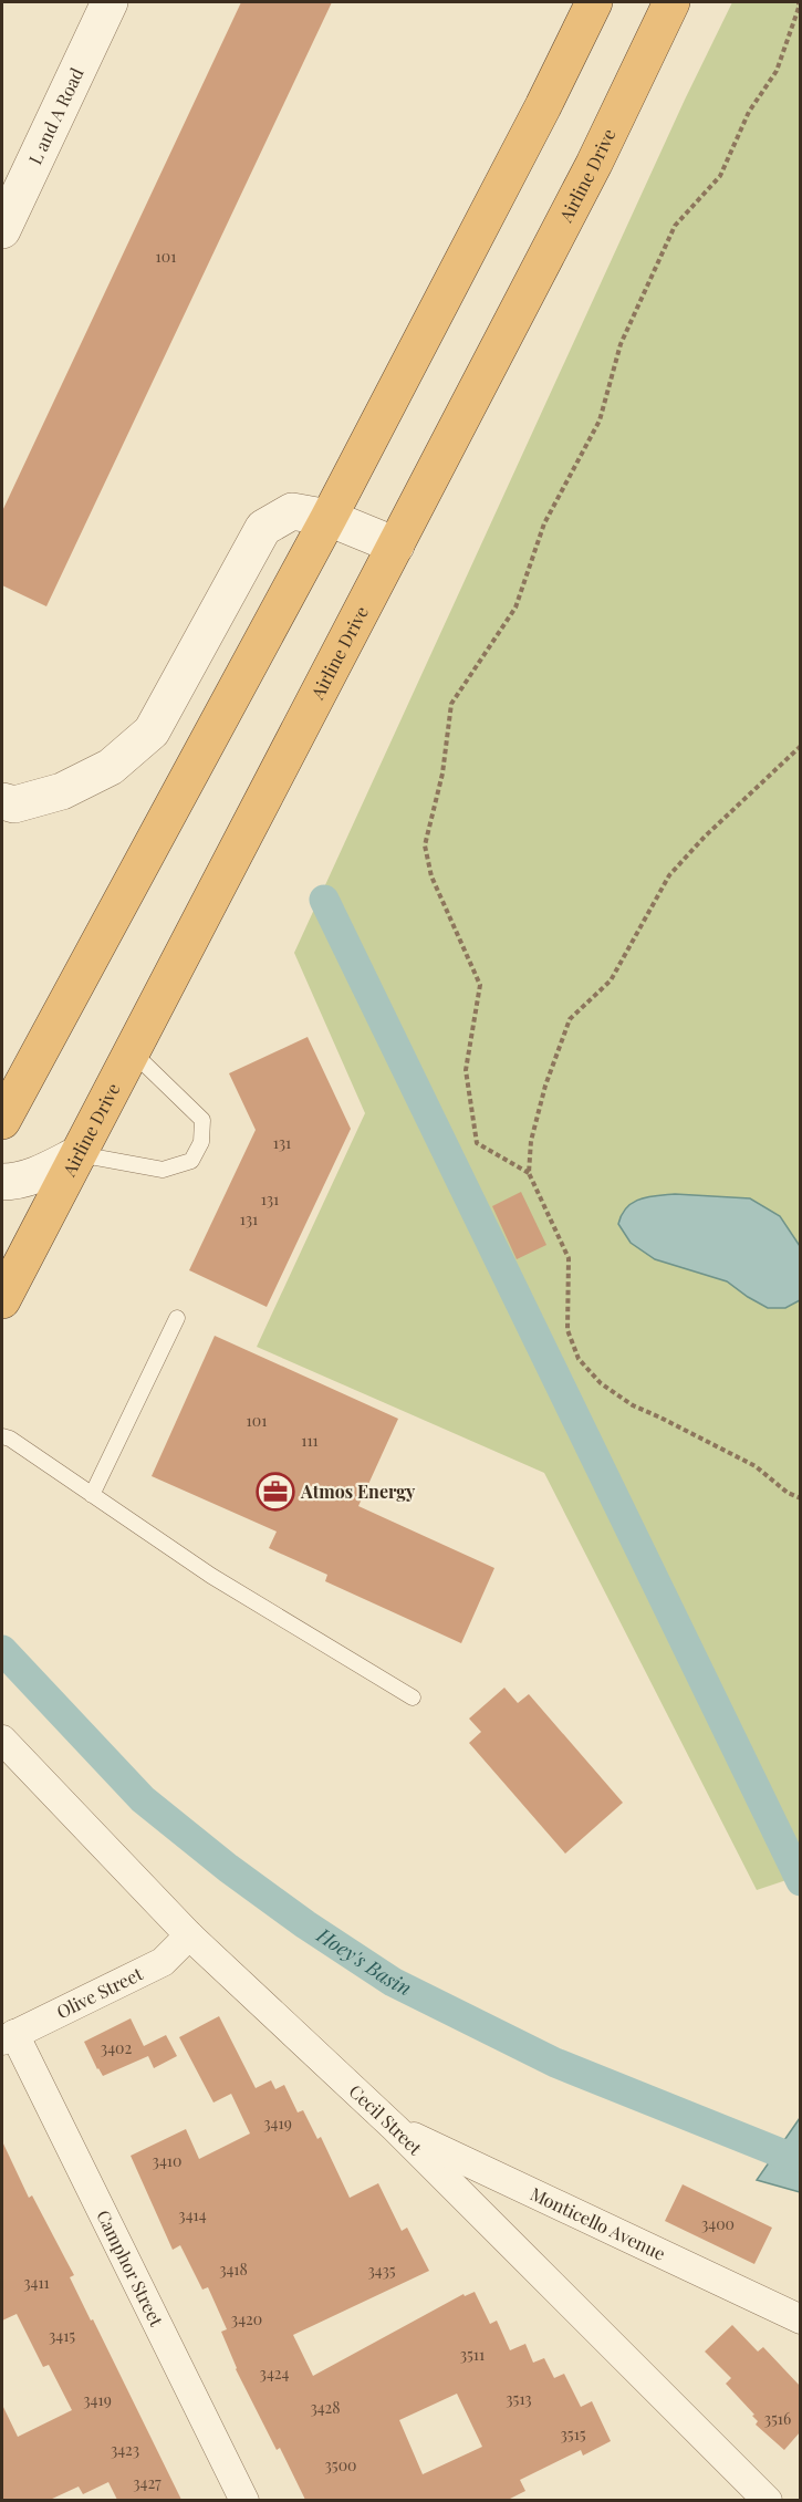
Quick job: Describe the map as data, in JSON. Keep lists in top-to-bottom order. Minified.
{"streets":{"highway":["Airline Drive"],"street":["L and A Road","Olive Street","Cecil Street","Monticello Avenue","Camphor Street"]},"crossings":[["Olive Street","Cecil Street"],["Olive Street","Camphor Street"],["Cecil Street","Monticello Avenue"]],"water":["Hoey's Basin"],"places":{"office":["Atmos Energy"]},"house_numbers":["101","131","131","131","101","111","3402","3419","3410","3414","3400","3418","3435","3411","3420","3415","3511","3424","3513","3419","3428","3516","3515","3423","3500","3427"]}
